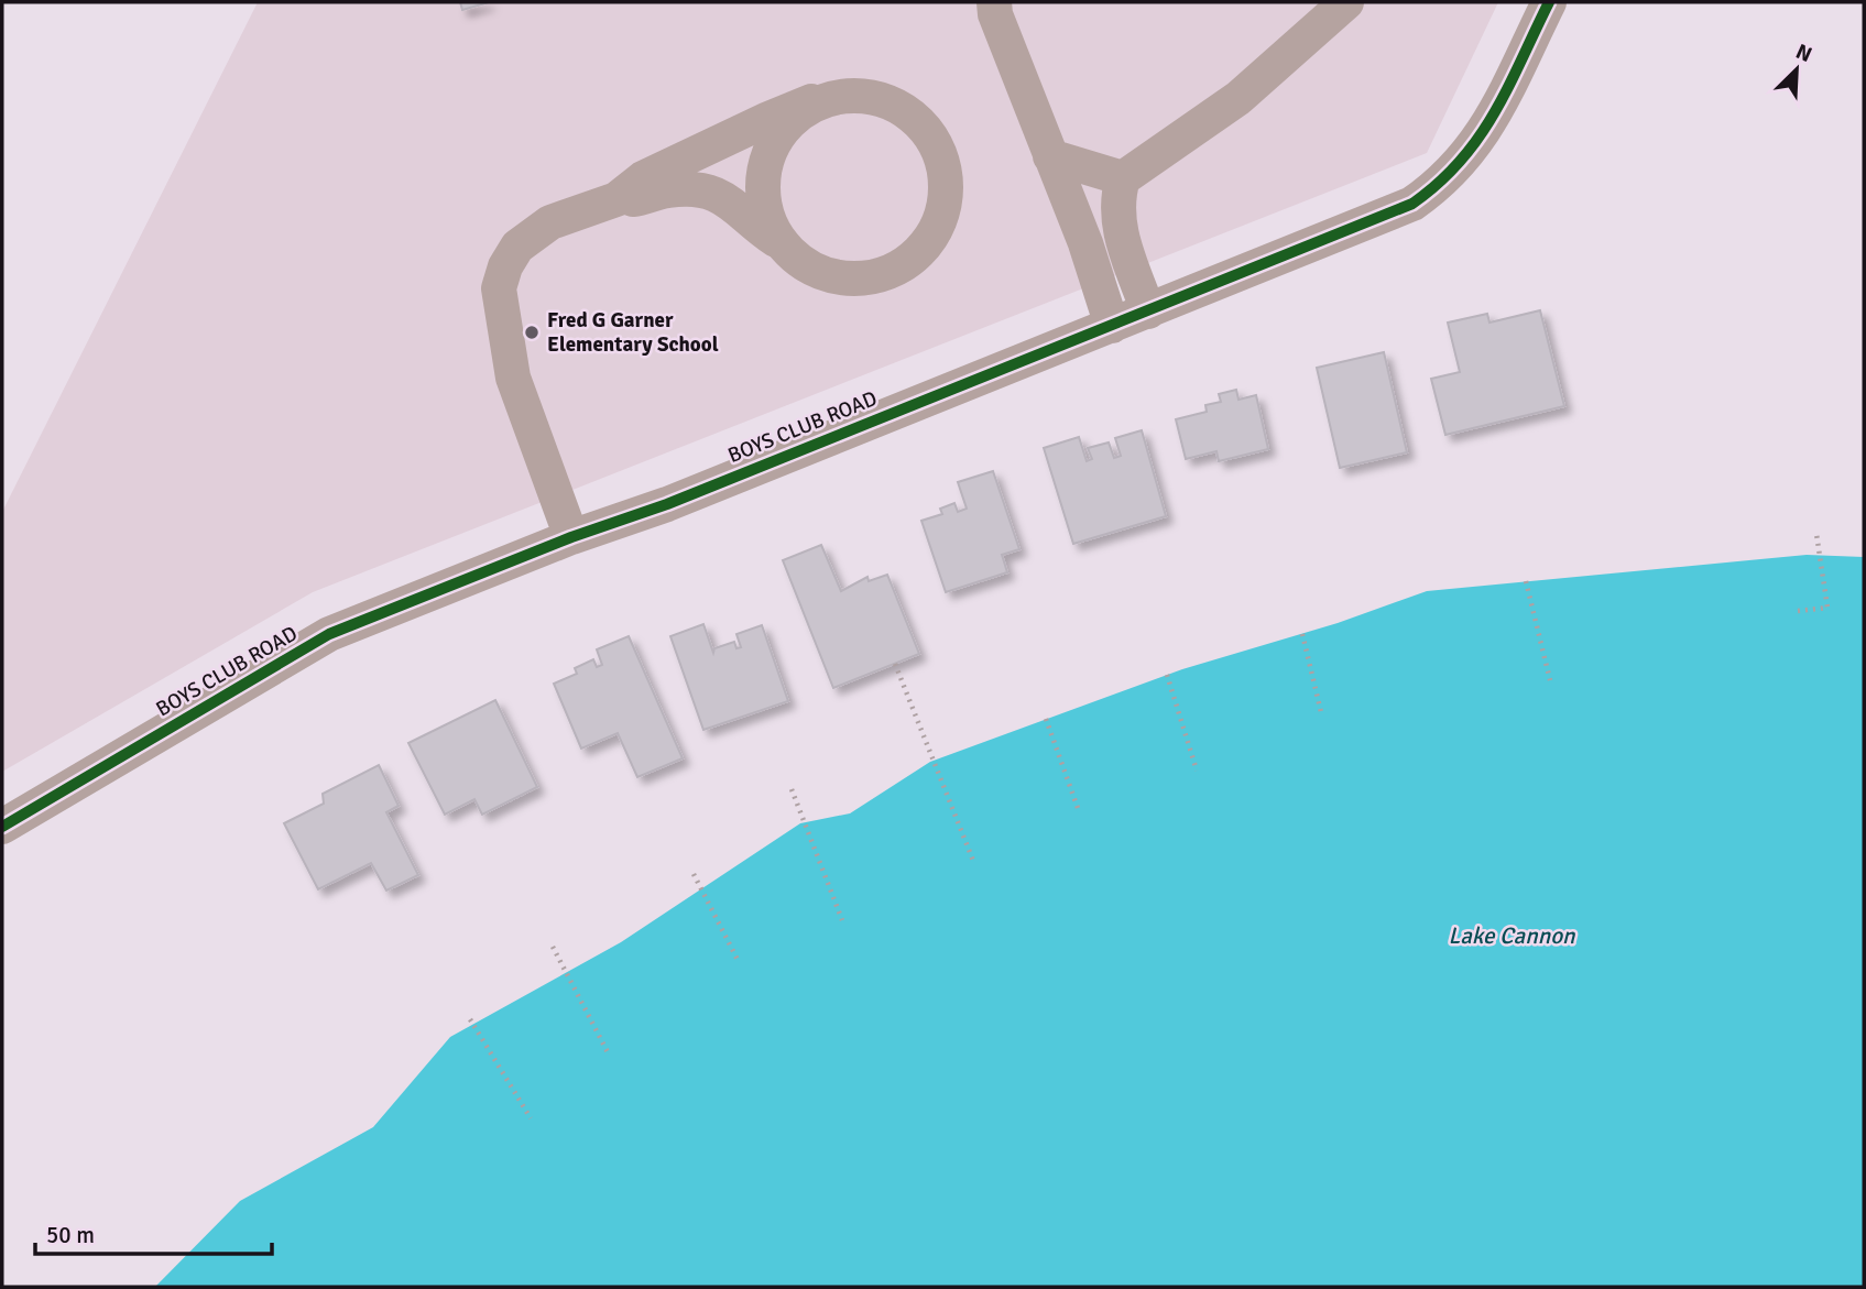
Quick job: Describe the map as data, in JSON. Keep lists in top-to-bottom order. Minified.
{"streets":{"street":["BOYS CLUB ROAD"]},"water":["Lake Cannon"],"places":["Fred G Garner Elementary School"],"scale_bar":"50 m","north":"top right"}
